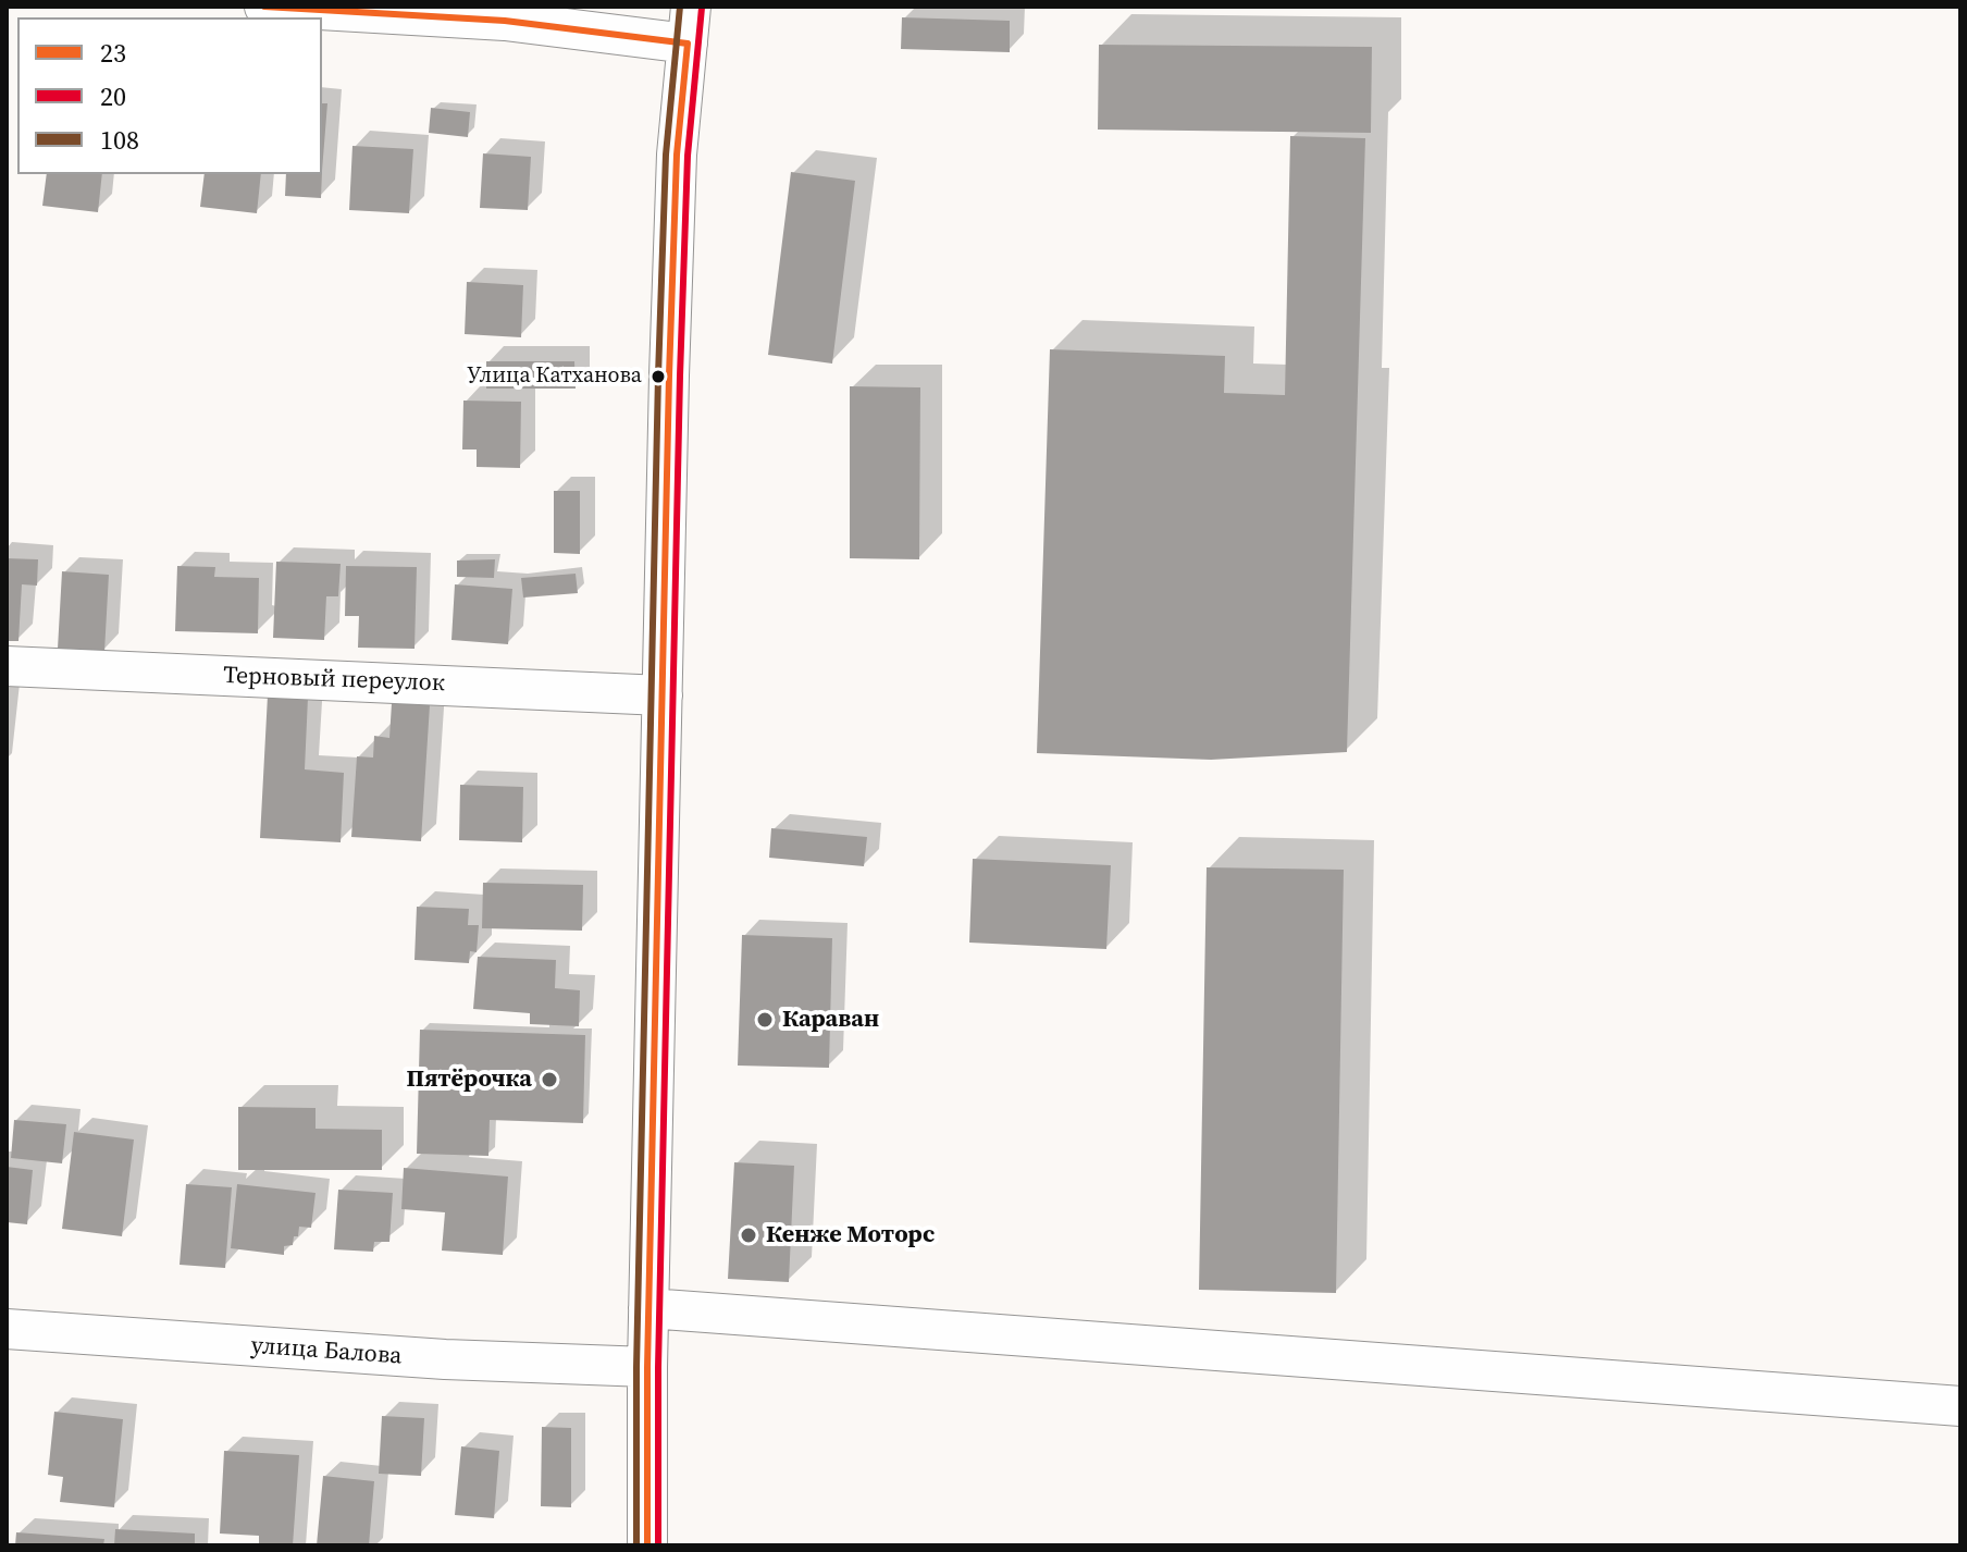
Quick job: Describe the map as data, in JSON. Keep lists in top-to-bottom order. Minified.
{"streets":{"street":["Терновый переулок","улица Балова"]},"places":["Улица Катханова","Караван","Пятёрочка","Кенже Моторс"],"lines":["transit line 23","transit line 108","transit line 20"],"legend":["23","20","108"]}
